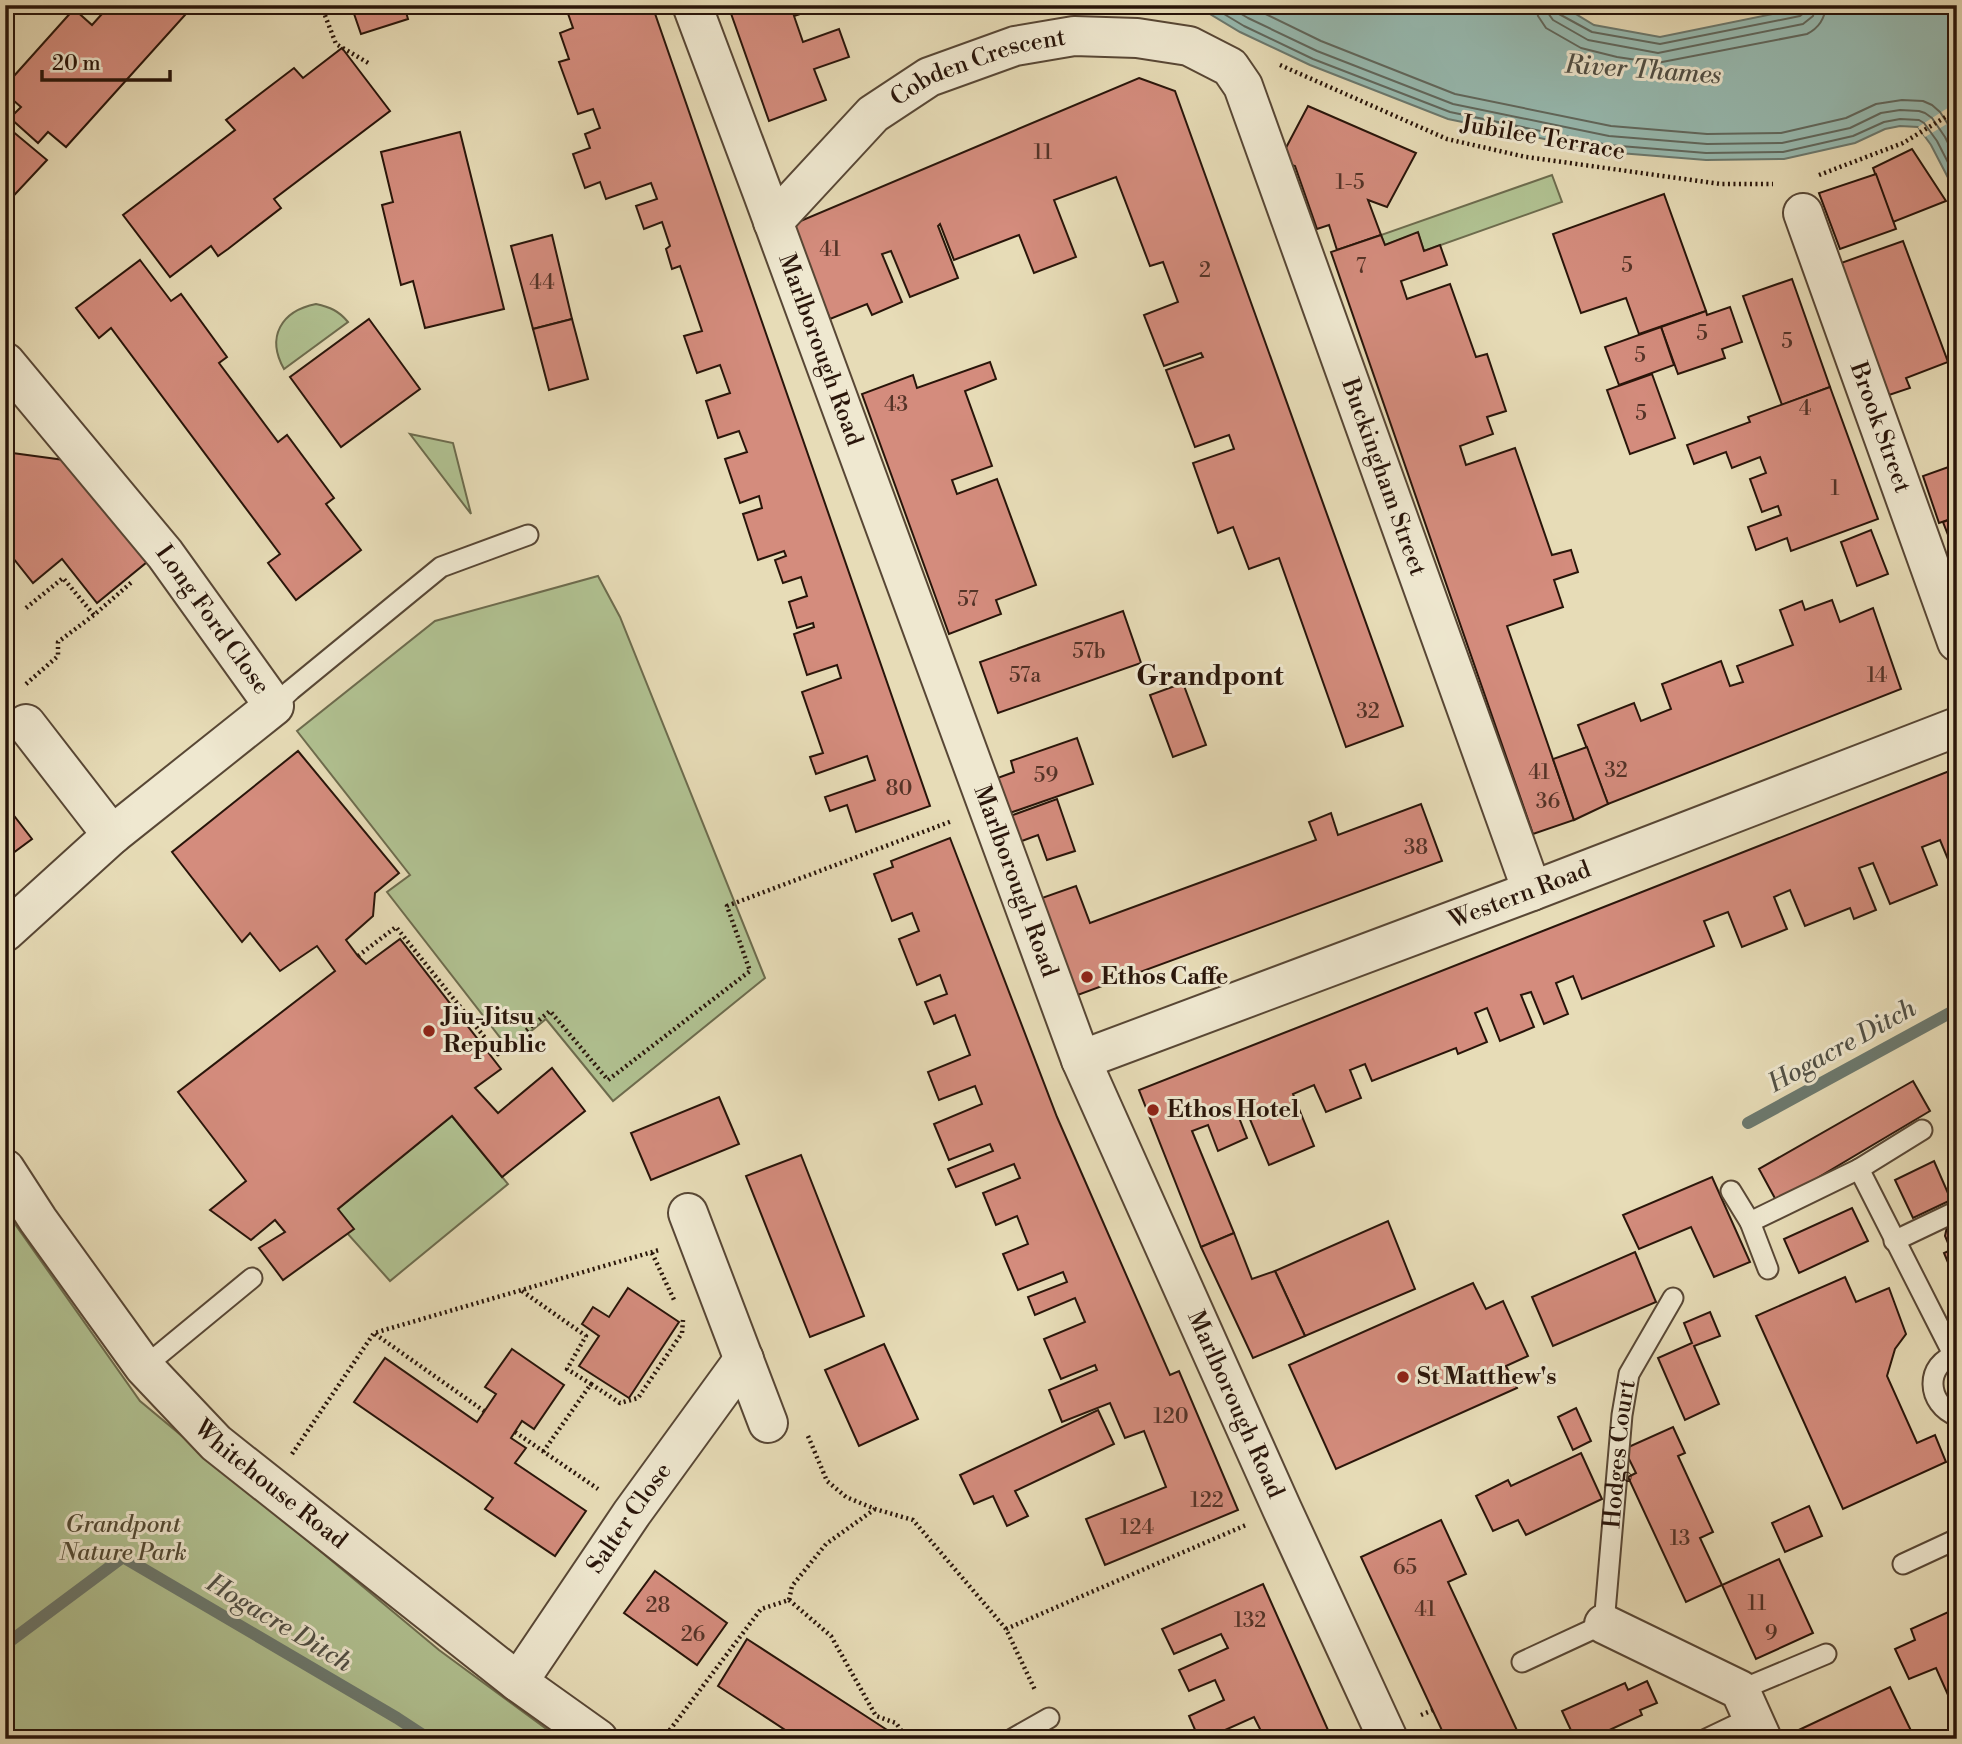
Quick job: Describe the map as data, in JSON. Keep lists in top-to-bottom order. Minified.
{"streets":{"street":["Cobden Crescent","Marlborough Road","Brook Street","Buckingham Street","Long Ford Close","Western Road","Whitehouse Road","Salter Close"],"lane":["Hodges Court"],"path":["Jubilee Terrace"]},"crossings":[["Cobden Crescent","Marlborough Road"],["Cobden Crescent","Buckingham Street"],["Jubilee Terrace","Brook Street"],["Marlborough Road","Western Road"],["Buckingham Street","Western Road"],["Whitehouse Road","Salter Close"]],"districts":["Grandpont"],"water":["River Thames","Hogacre Ditch"],"parks":["Grandpont Nature Park"],"places":["Ethos Caffe","Jiu-Jitsu Republic","Ethos Hotel","St Matthew's"],"house_numbers":["11","1-5","41","5","7","2","44","5","5","5","43","4","5","1","57","57b","57a","14","32","32","41","59","80","36","38","120","122","124","13","65","11","28","41","132","9","26"],"scale_bar":"20 m"}
